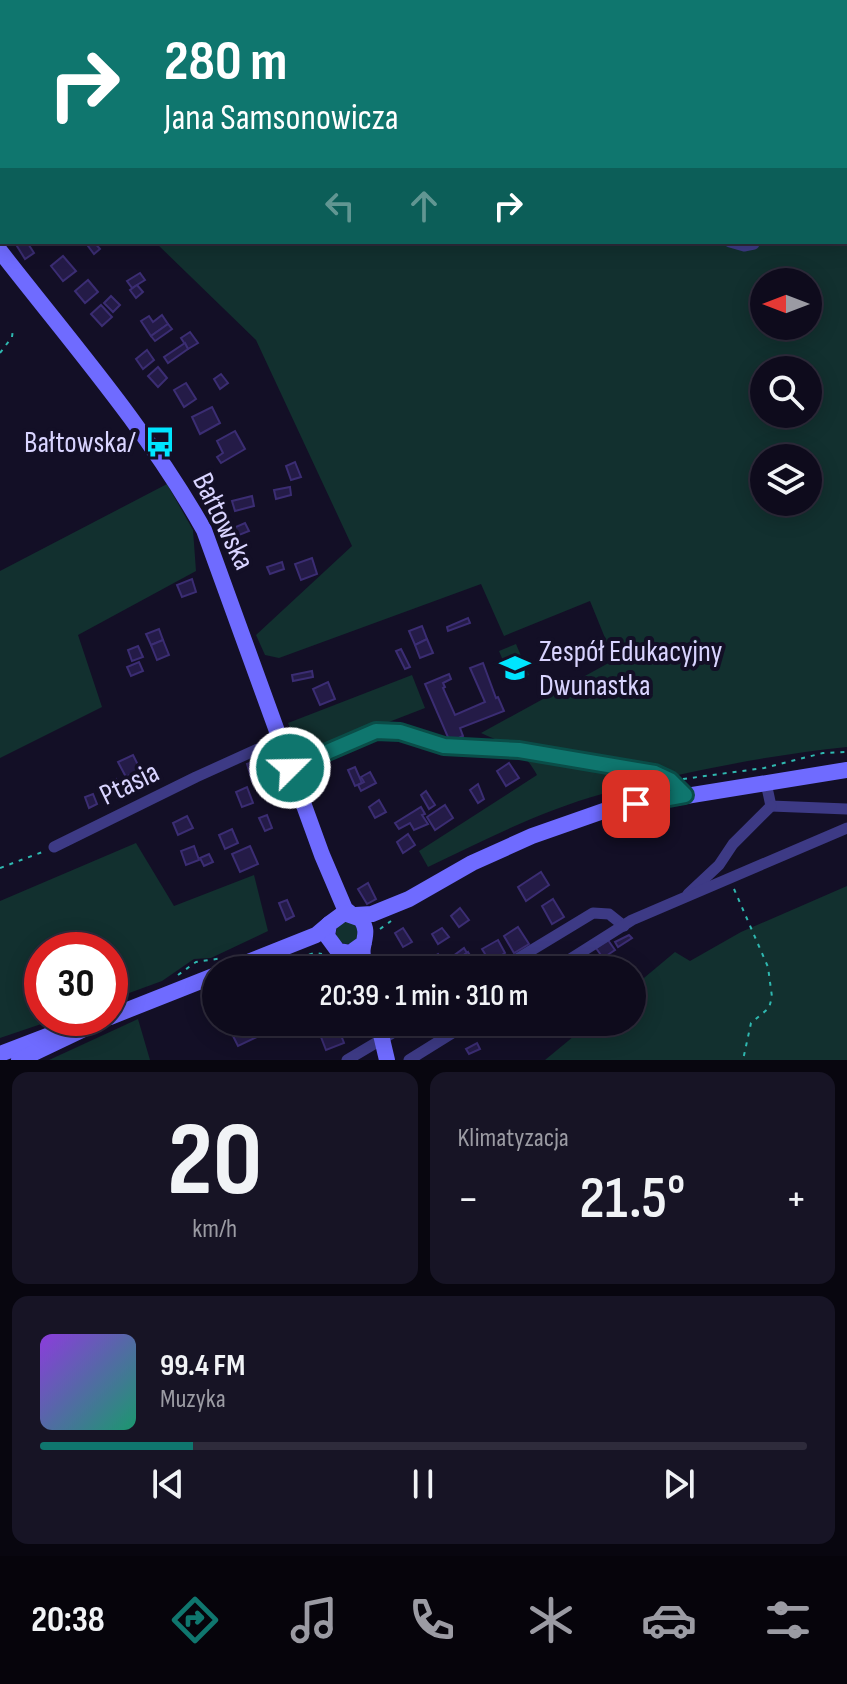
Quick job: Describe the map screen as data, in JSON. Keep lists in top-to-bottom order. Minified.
{"streets":{"main road":["Bałtowska"],"street":["Ptasia"]},"crossings":[["Bałtowska","Ptasia"]],"places":{"bus stop":["Bałtowska/"],"school or university":["Zespół Edukacyjny Dwunastka"]},"north":"left","page":{"turn":["280 m","Jana Samsonowicza"],"limit":"30","trip":"20:39 · 1 min · 310 m","tile":[["20","km/h"],"Klimatyzacja"],"heat":["−","21.5°","+"],"song":["99.4 FM","Muzyka"],"tabs":"20:38"}}
